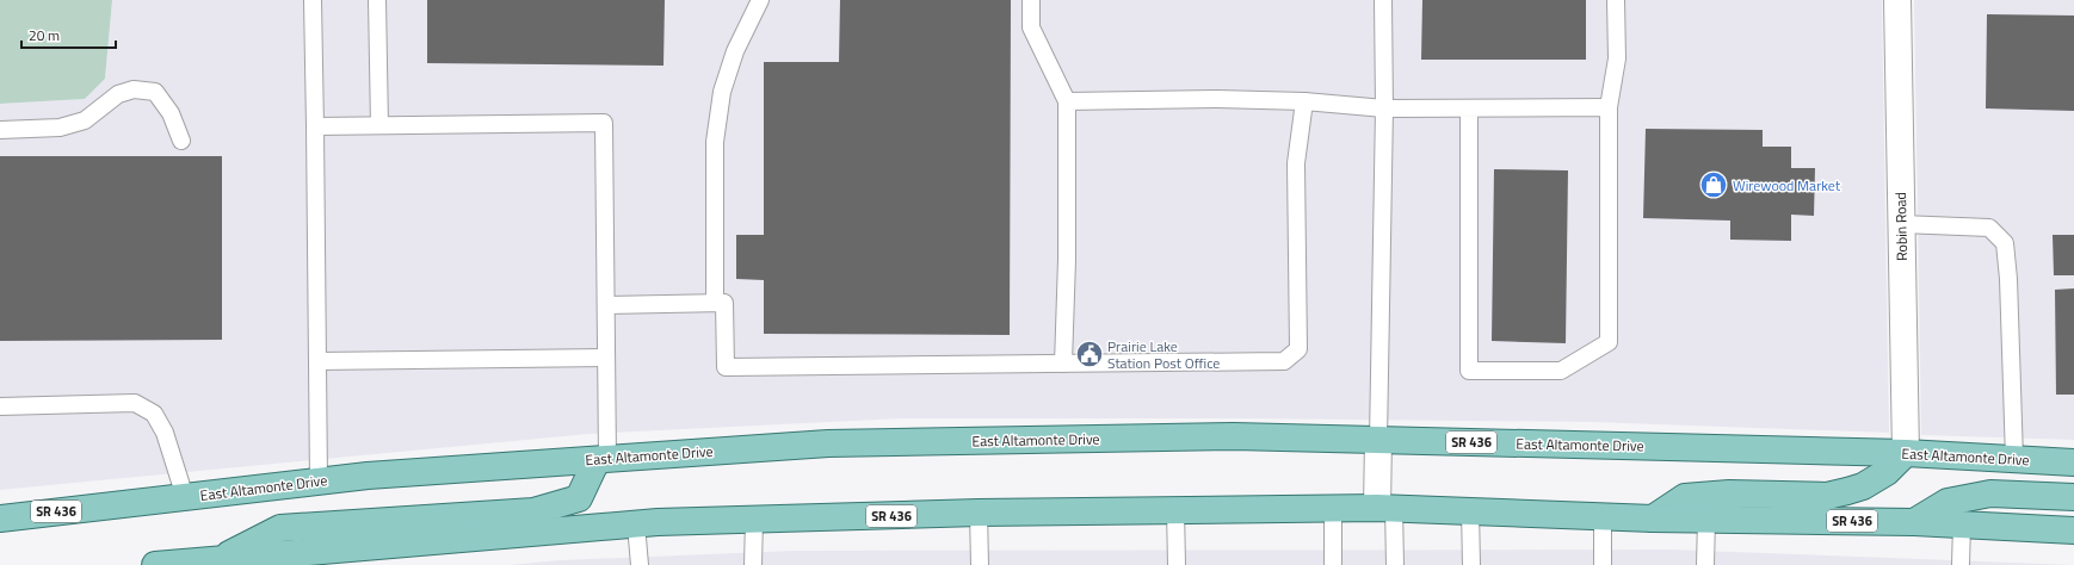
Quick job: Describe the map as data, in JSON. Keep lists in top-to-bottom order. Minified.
{"streets":{"main road":["East Altamonte Drive","SR 436"],"street":["Robin Road"]},"crossings":[["Robin Road","East Altamonte Drive"]],"places":{"shop":["Wirewood Market"],"public building":["Prairie Lake Station Post Office"]},"scale_bar":"20 m"}
